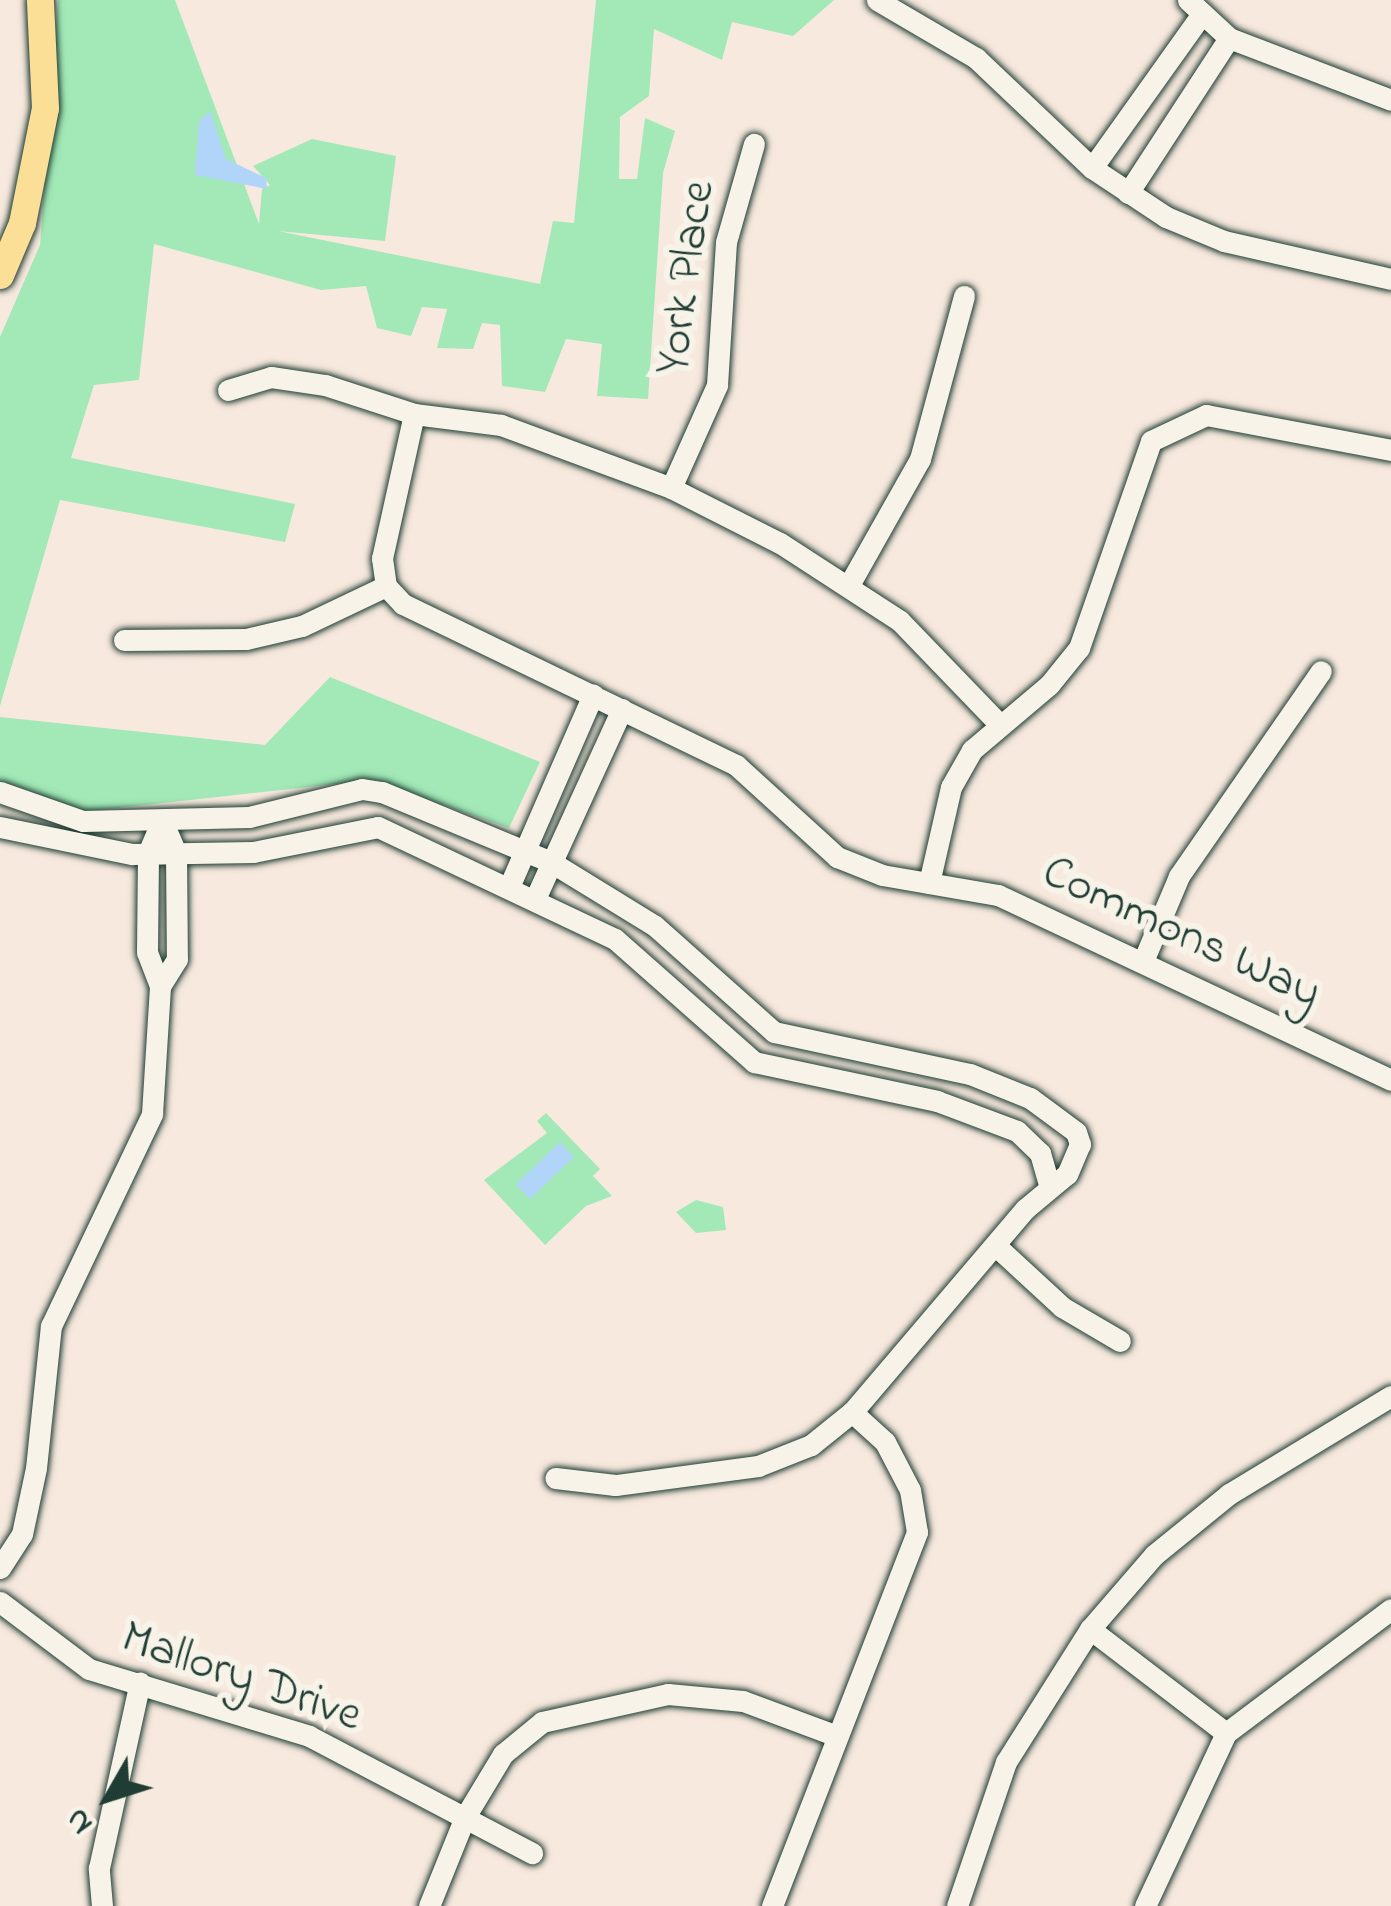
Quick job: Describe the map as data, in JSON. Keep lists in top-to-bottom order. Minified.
{"streets":{"street":["York Place","Commons Way","Mallory Drive"]},"north":"bottom left"}
